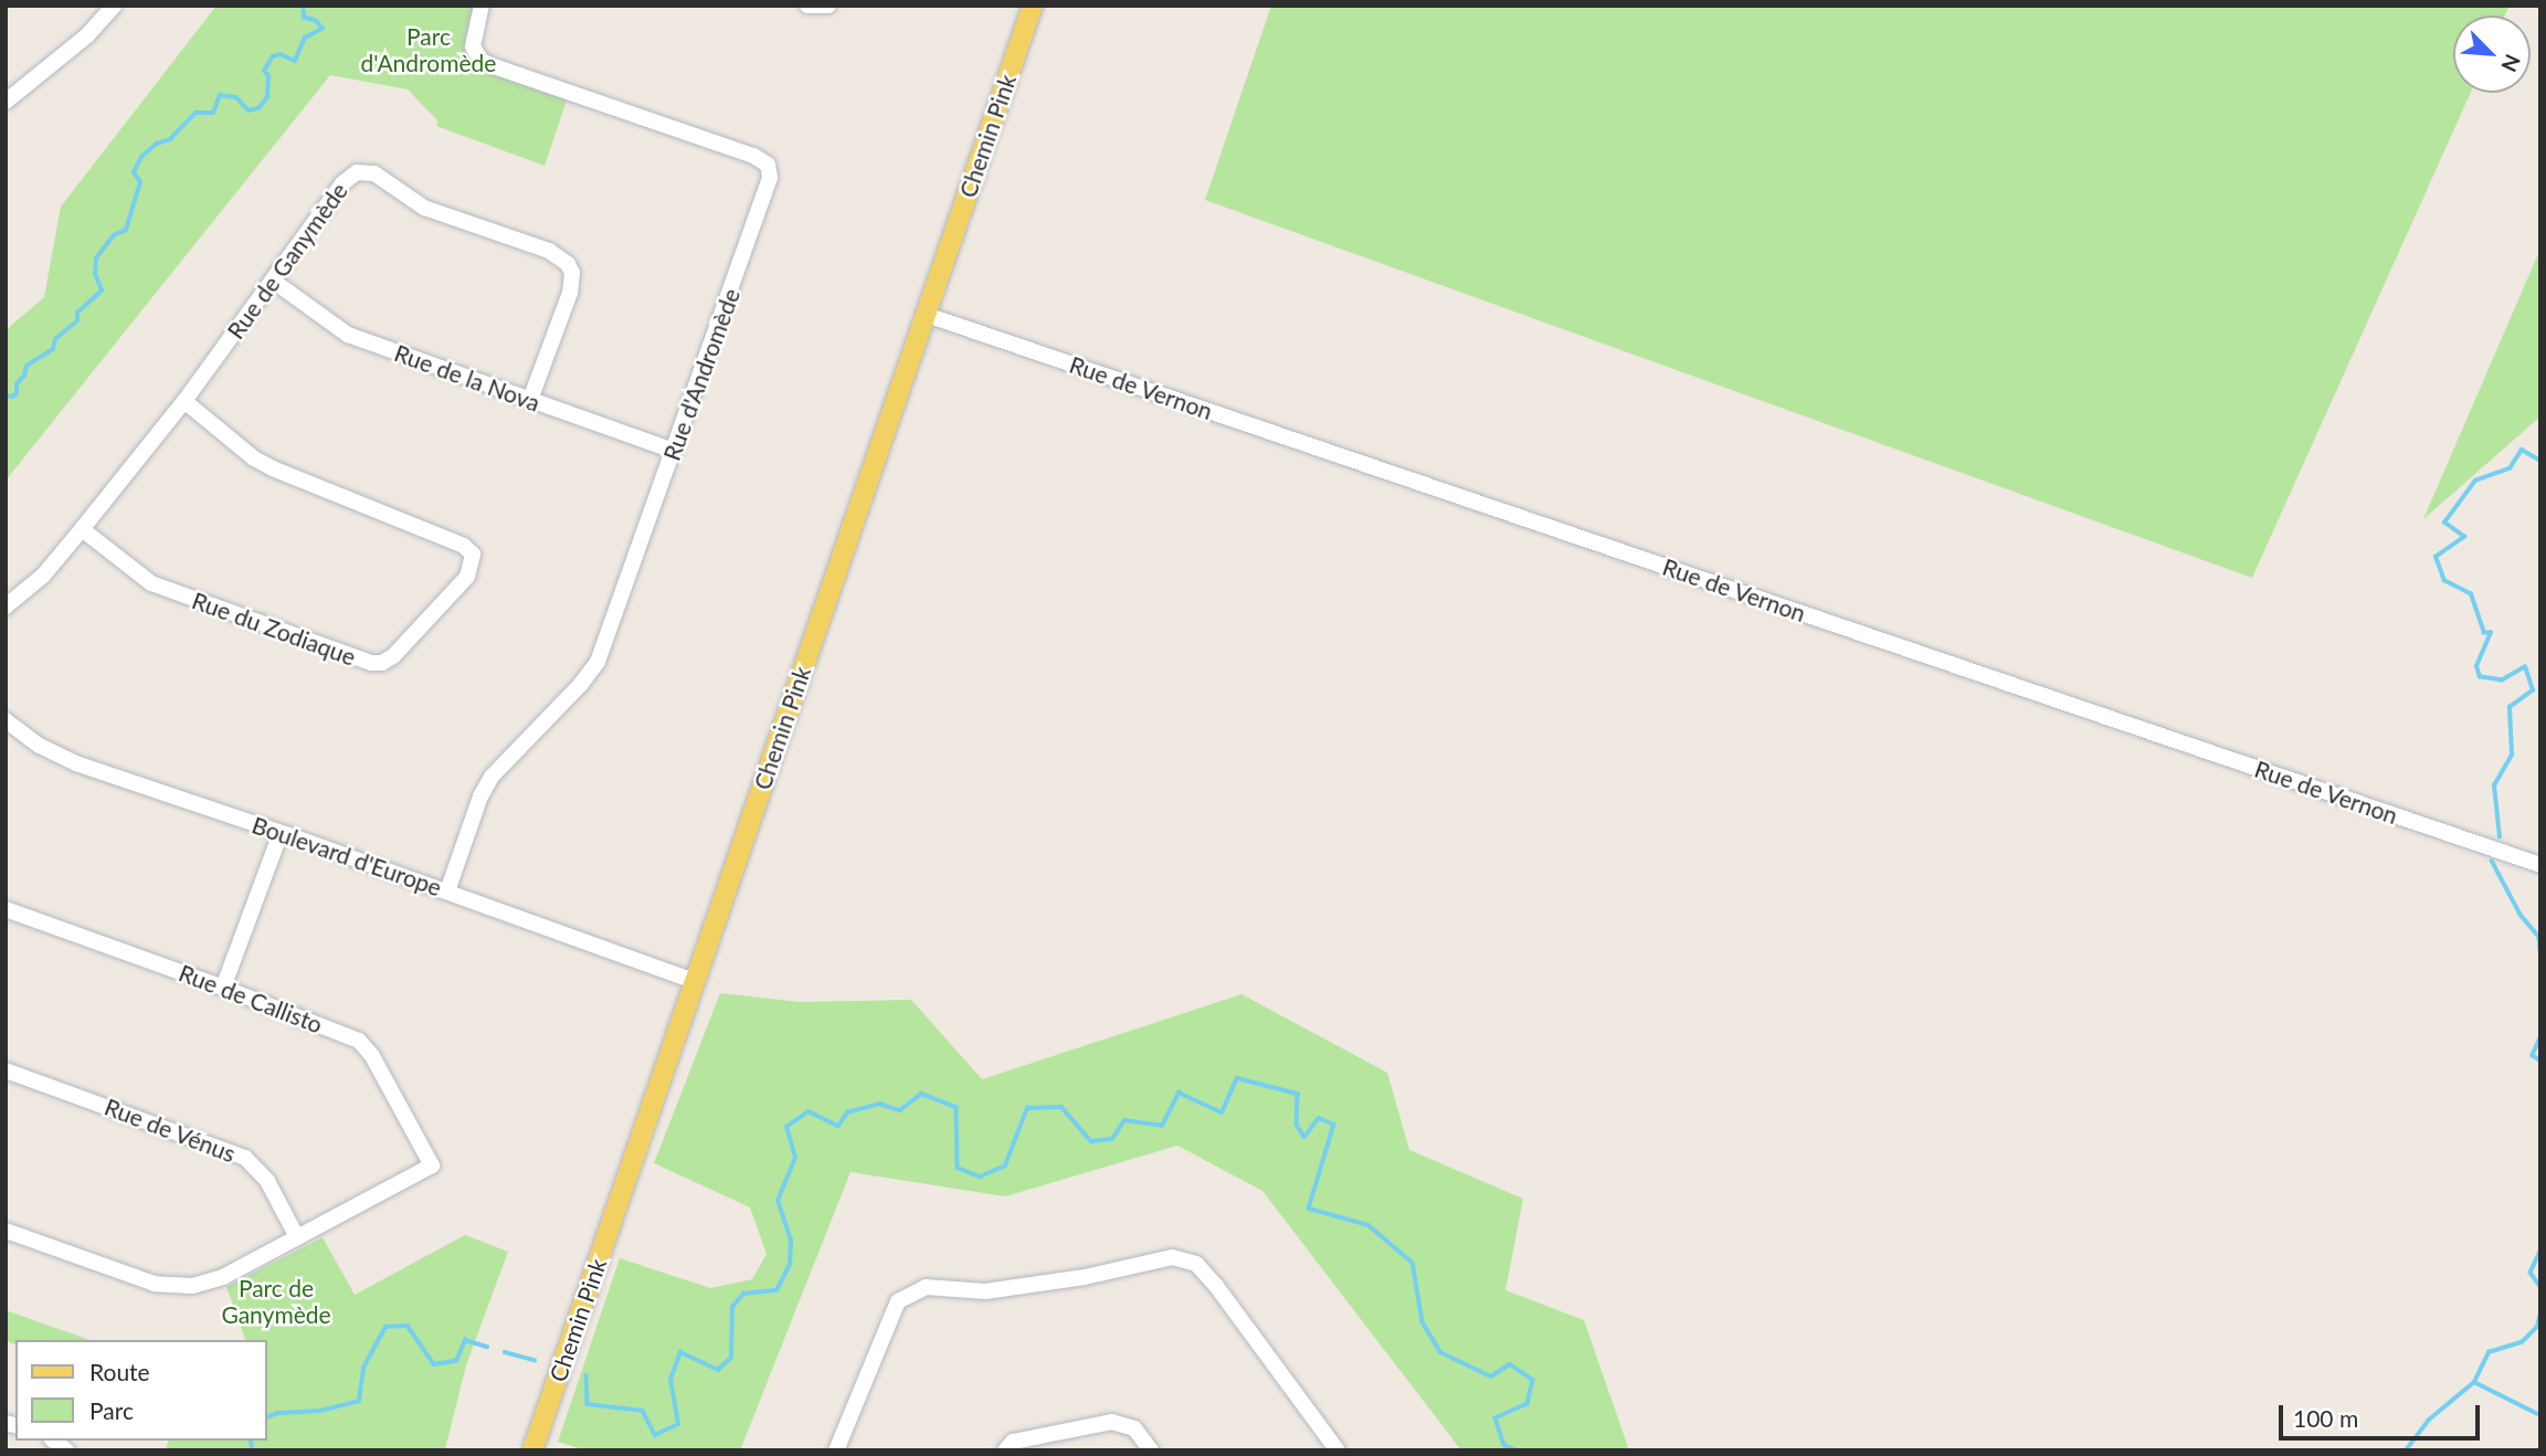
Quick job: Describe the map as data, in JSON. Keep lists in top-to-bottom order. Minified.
{"streets":{"main road":["Chemin Pink"],"street":["Rue de Ganymède","Rue d'Andromède","Rue de la Nova","Rue de Vernon","Rue du Zodiaque","Boulevard d'Europe","Rue de Callisto","Rue de Vénus"]},"crossings":[["Chemin Pink","Rue de Vernon"],["Chemin Pink","Boulevard d'Europe"],["Rue de Ganymède","Rue de la Nova"],["Rue de Ganymède","Rue du Zodiaque"],["Rue d'Andromède","Rue de la Nova"],["Rue d'Andromède","Boulevard d'Europe"],["Rue de Callisto","Rue de Vénus"]],"parks":["Parc d'Andromède","Parc de Ganymède"],"legend":["Route","Parc"],"scale_bar":"100 m","north":"bottom right"}
